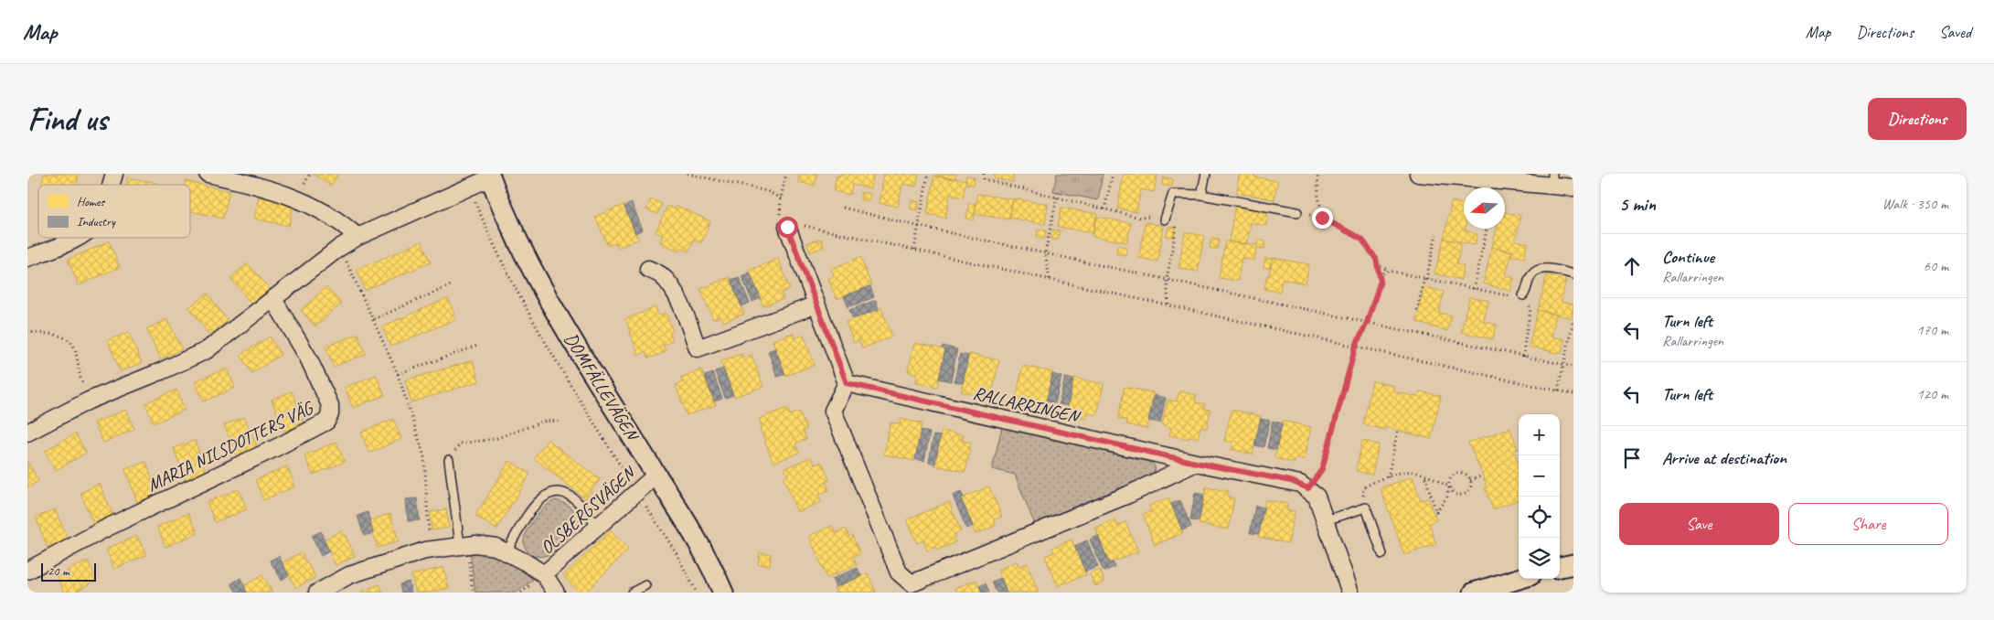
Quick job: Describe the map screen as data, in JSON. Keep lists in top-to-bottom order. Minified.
{"streets":{"street":["DOMFÄLLEVÄGEN","RALLARRINGEN","MARIA NILSDOTTERS VÄG","OLSBERGSVÄGEN"]},"crossings":[["DOMFÄLLEVÄGEN","OLSBERGSVÄGEN"]],"legend":["Homes","Industry"],"scale_bar":"20 m","north":"left","page":{"header":"Map","nav":["Map","Directions","Saved"],"buttons":["Directions",["Save","Share"]],"title":"Find us","heading":["5 min","Walk · 350 m"],"list":[["Continue","Rallarringen","60 m"],["Turn left","Rallarringen","170 m"],["Turn left","120 m"],"Arrive at destination"],"map_buttons":["+","−"],"scale":"20 m"}}
